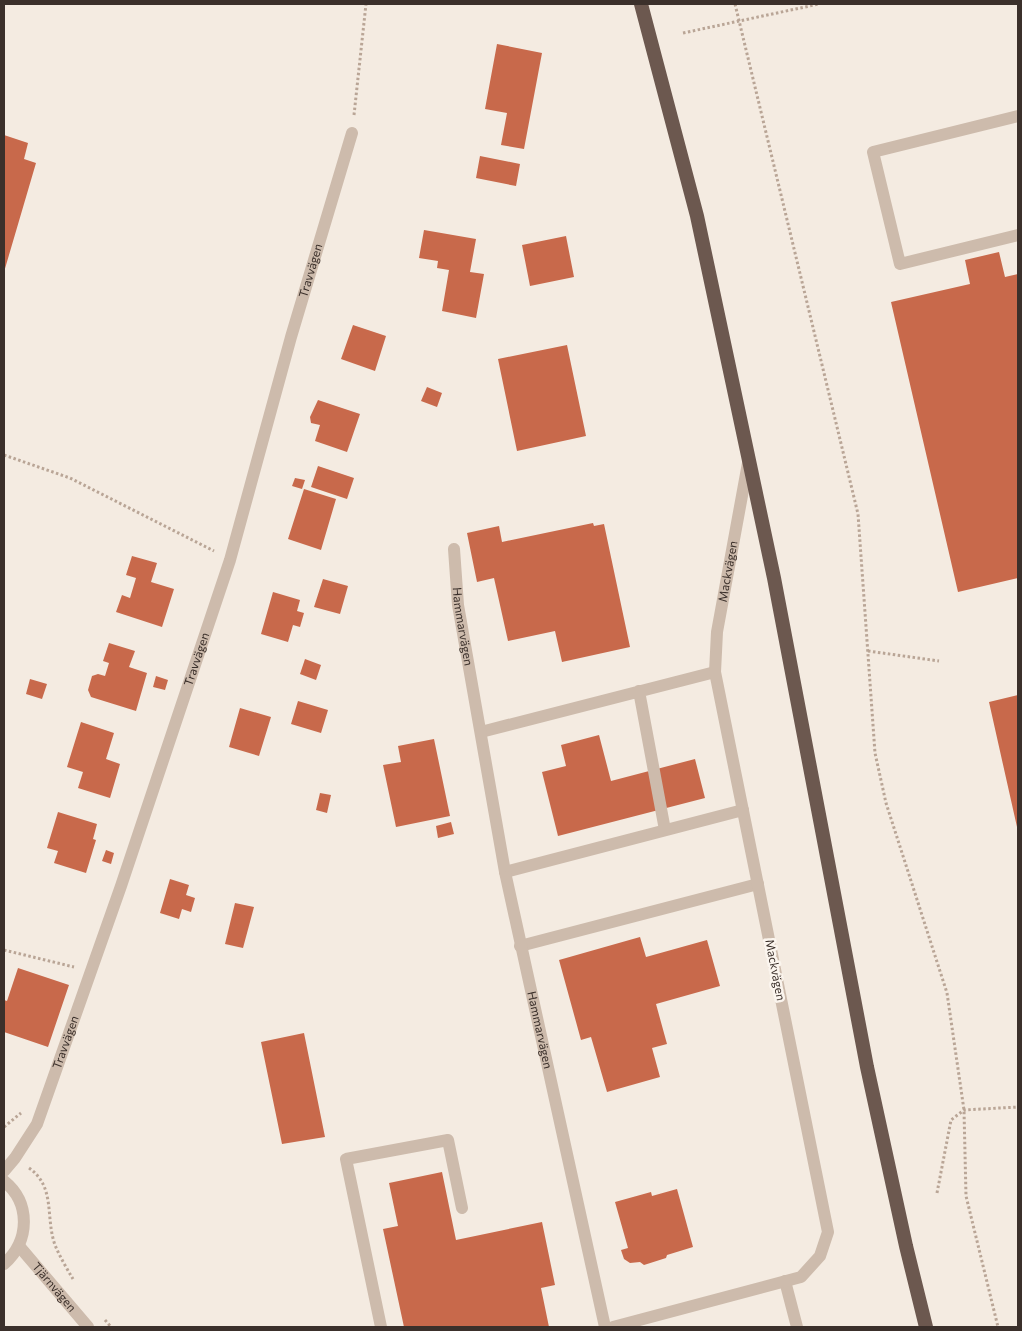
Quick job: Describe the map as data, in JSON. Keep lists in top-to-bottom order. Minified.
{"streets":{"street":["Travvägen","Mackvägen","Hammarvägen","Tjärnvägen"]}}
